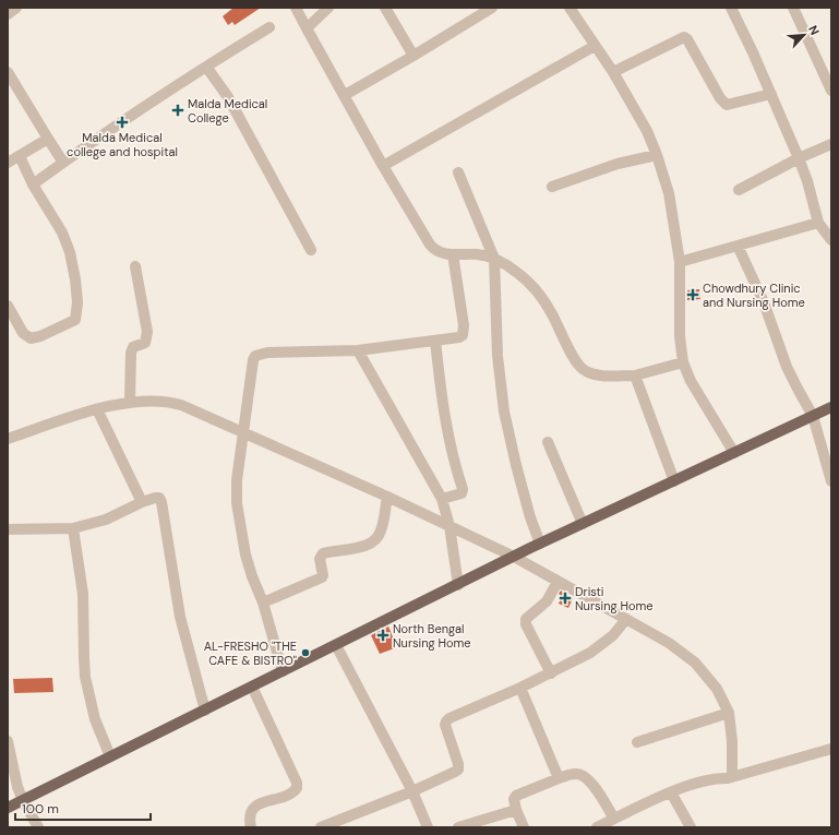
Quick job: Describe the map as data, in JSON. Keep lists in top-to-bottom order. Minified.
{"places":{"health":["Malda Medical College","Malda Medical college and hospital","Chowdhury Clinic and Nursing Home","Dristi Nursing Home","North Bengal Nursing Home"],"other":["AL-FRESHO \"THE CAFE & BISTRO\""]},"scale_bar":"100 m","north":"top right"}
